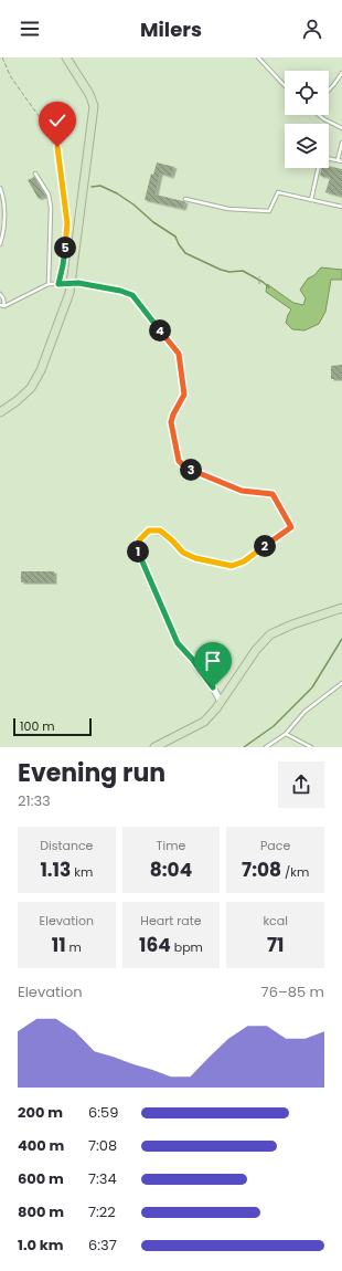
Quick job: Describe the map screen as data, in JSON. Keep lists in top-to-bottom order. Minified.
{"scale_bar":"100 m","page":{"header":"Milers","pins":["5","4","3","2","1"],"scale":"100 m","heading":["Evening run","21:33"],"stats":[["Distance","1.13 km"],["Time","8:04"],["Pace","7:08 /km"],["Elevation","11 m"],["Heart rate","164 bpm"],["kcal","71"]],"chart":["Elevation","76–85 m"],"list":[{"name":"200 m","note":"6:59"},{"name":"400 m","note":"7:08"},{"name":"600 m","note":"7:34"},{"name":"800 m","note":"7:22"},{"name":"1.0 km","note":"6:37"}]}}
